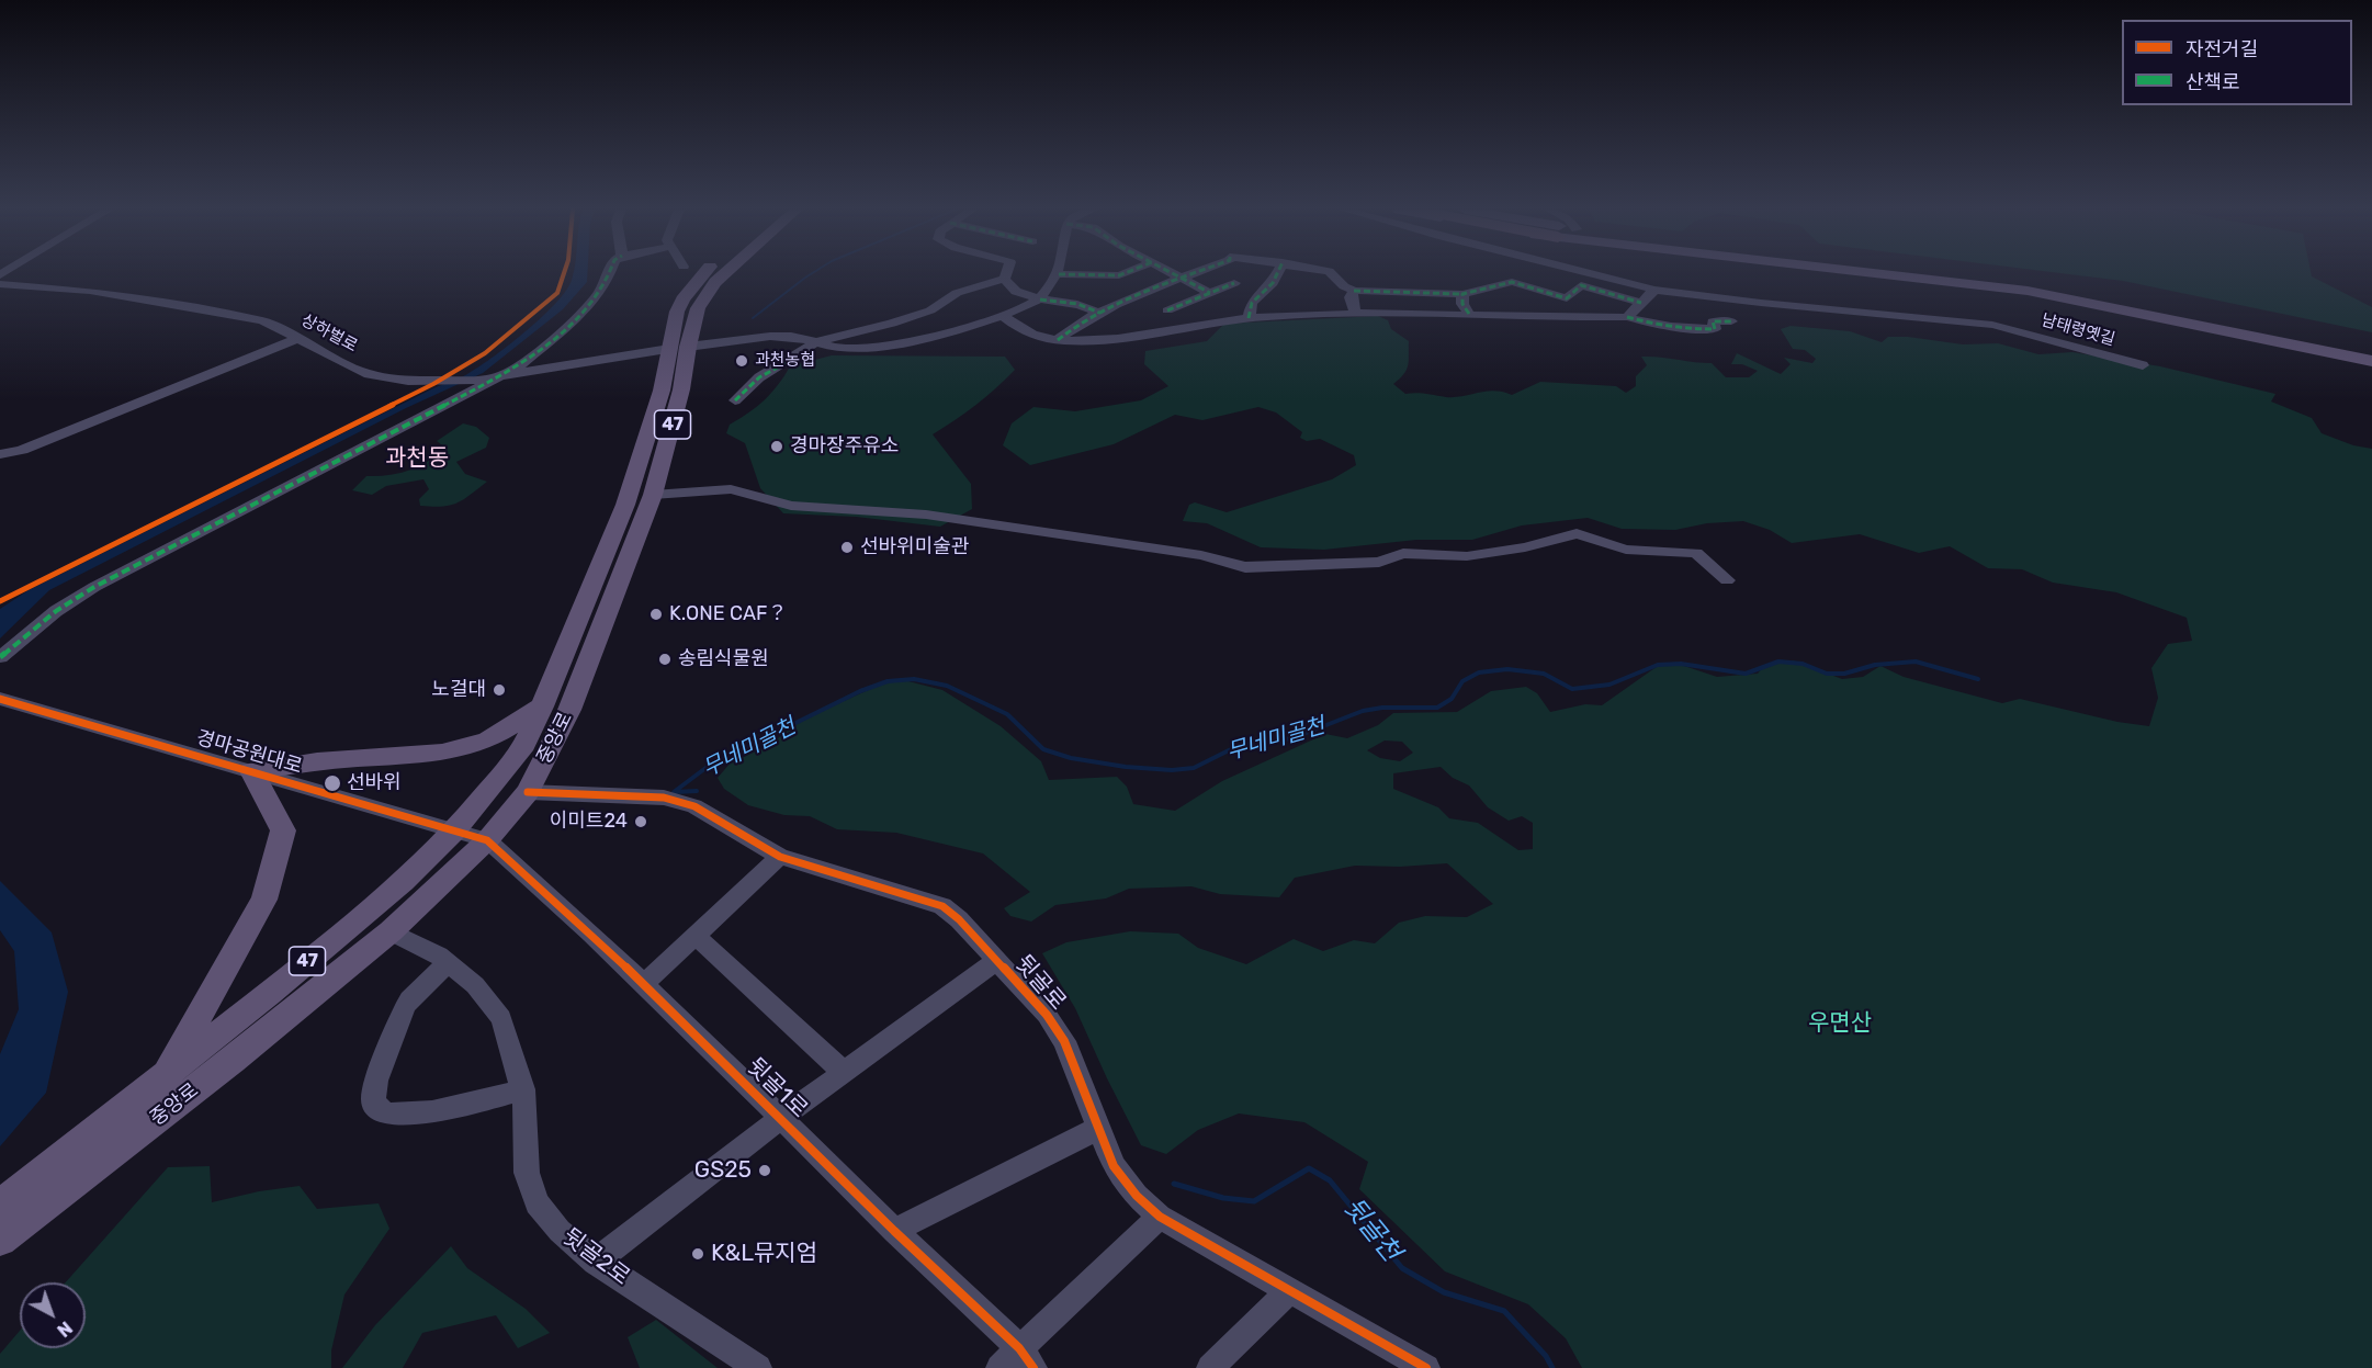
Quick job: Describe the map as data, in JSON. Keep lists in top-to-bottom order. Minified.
{"streets":{"main road":["47","중앙로"],"street":["남태령옛길","상하벌로","경마공원대로","뒷골로","뒷골1로","뒷골2로"]},"crossings":[["중앙로","경마공원대로"],["중앙로","뒷골로"],["중앙로","뒷골1로"],["중앙로","뒷골2로"],["경마공원대로","뒷골1로"],["뒷골로","뒷골1로"],["뒷골로","뒷골2로"]],"districts":["과천동"],"water":["무네미골천","뒷골천"],"parks":["우면산"],"places":["과천농협","경마장주유소","선바위미술관","K.ONE CAF？","송림식물원","노걸대","선바위","이미트24","GS25","K&L뮤지엄"],"legend":["자전거길","산책로"],"north":"bottom right"}
